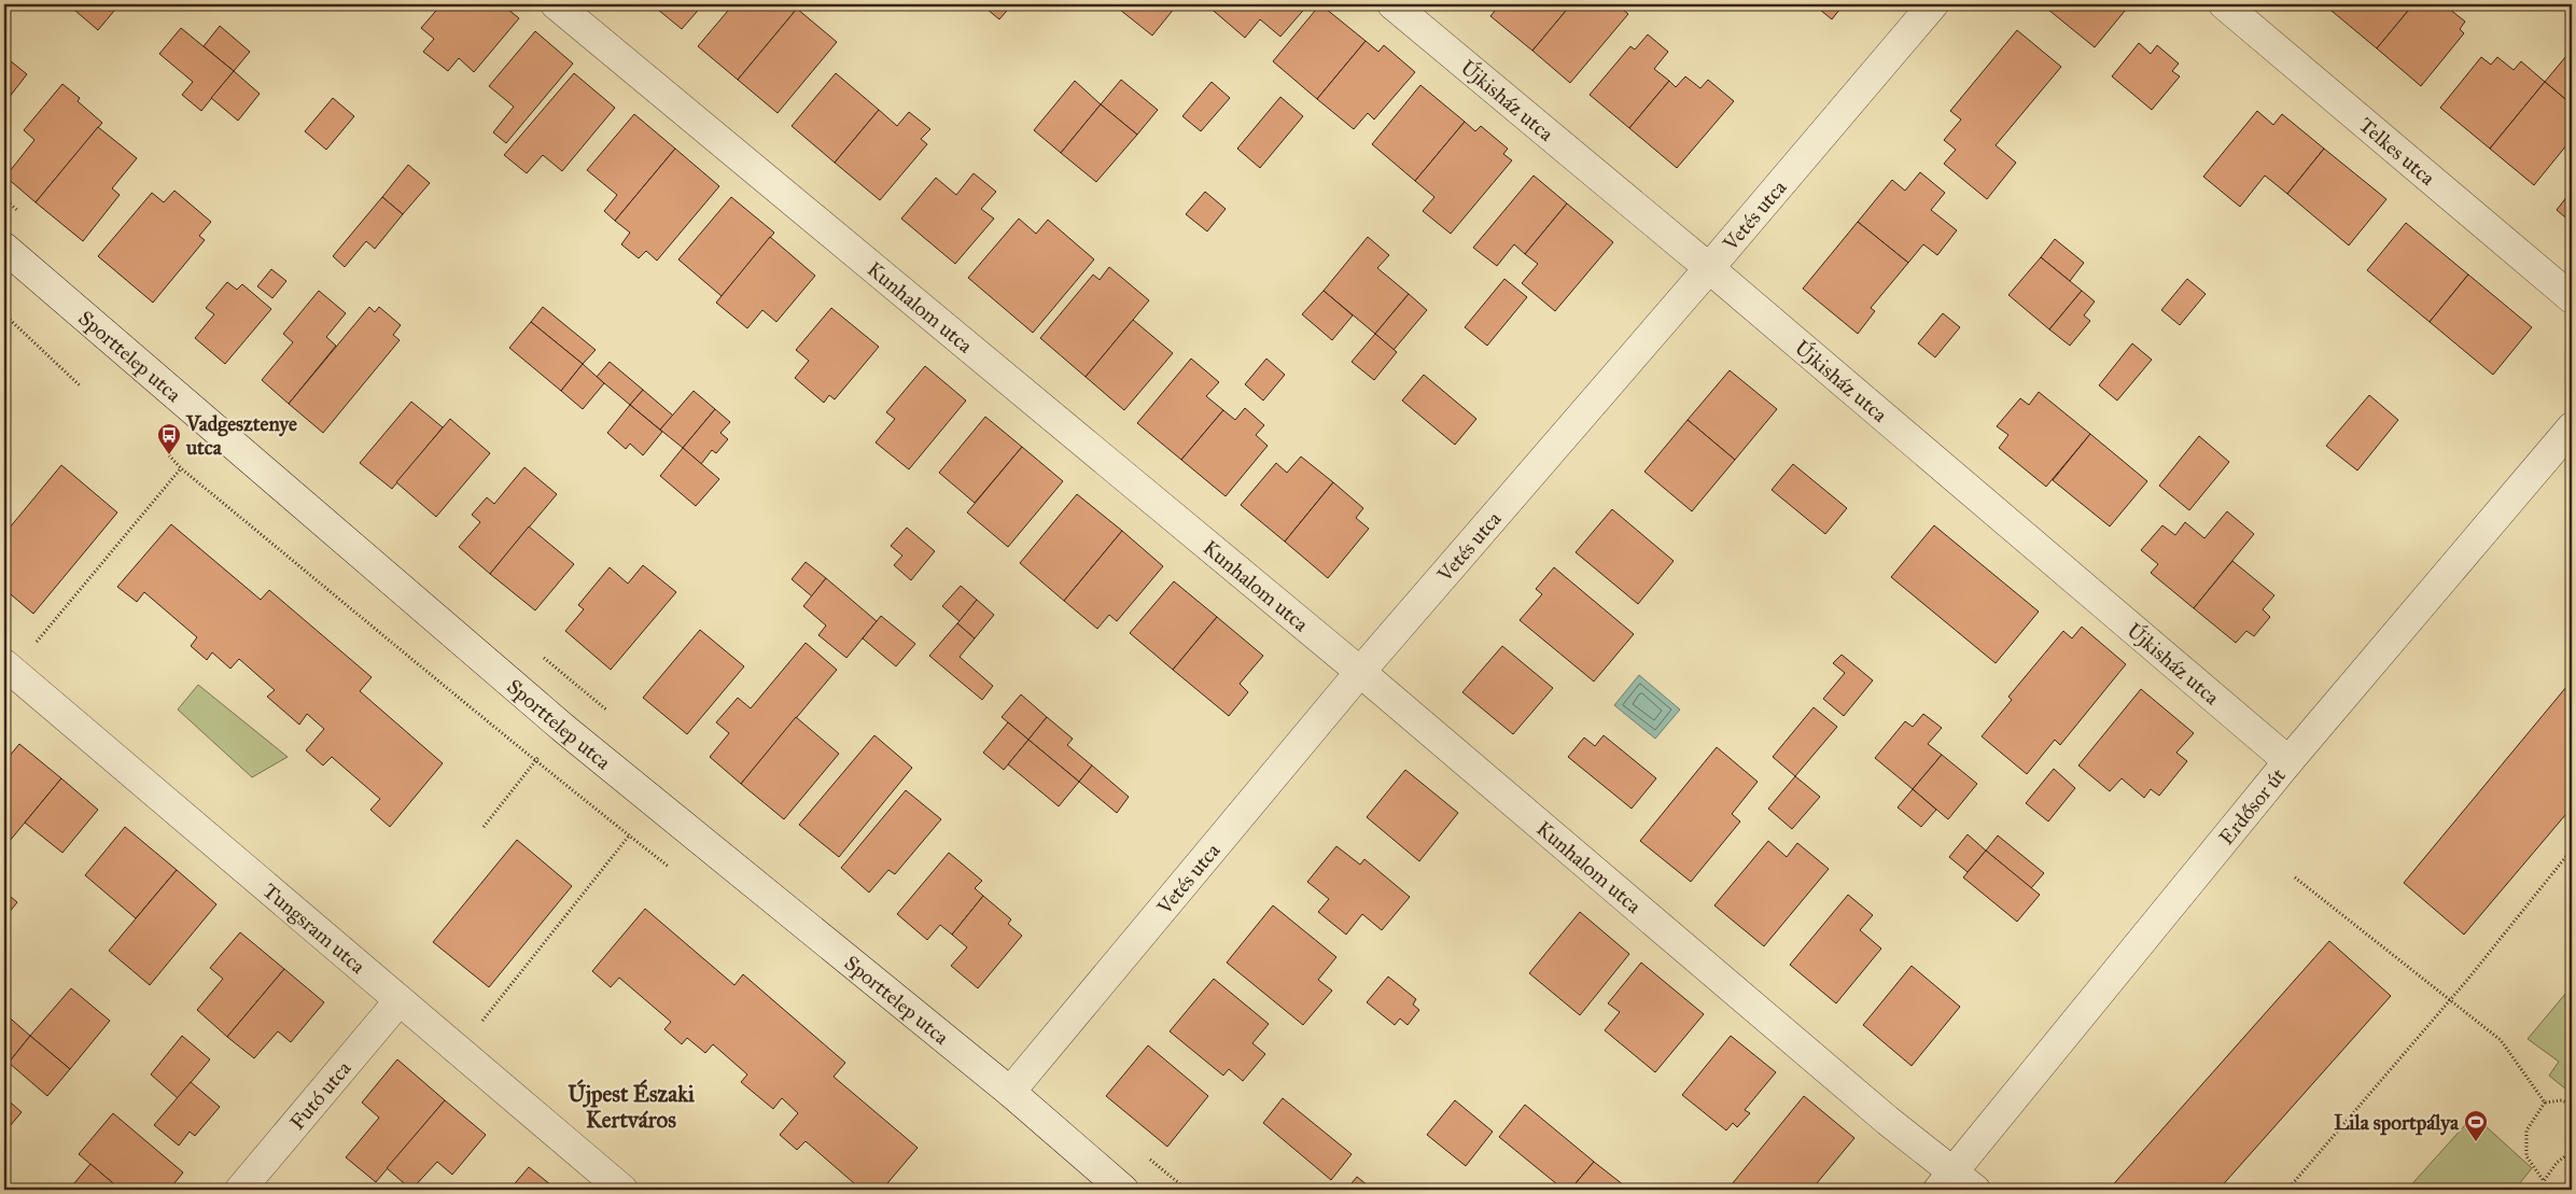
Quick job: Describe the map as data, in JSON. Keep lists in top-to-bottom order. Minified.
{"streets":{"street":["Újkisház utca","Telkes utca","Vetés utca","Kunhalom utca","Sporttelep utca","Erdősor út","Tungsram utca","Futó utca"]},"crossings":[["Újkisház utca","Vetés utca"],["Újkisház utca","Erdősor út"],["Vetés utca","Kunhalom utca"],["Vetés utca","Sporttelep utca"],["Kunhalom utca","Erdősor út"],["Tungsram utca","Futó utca"]],"districts":["Újpest Északi Kertváros"],"places":{"bus stop":["Vadgesztenye utca"],"sports":["Lila sportpálya"]}}
